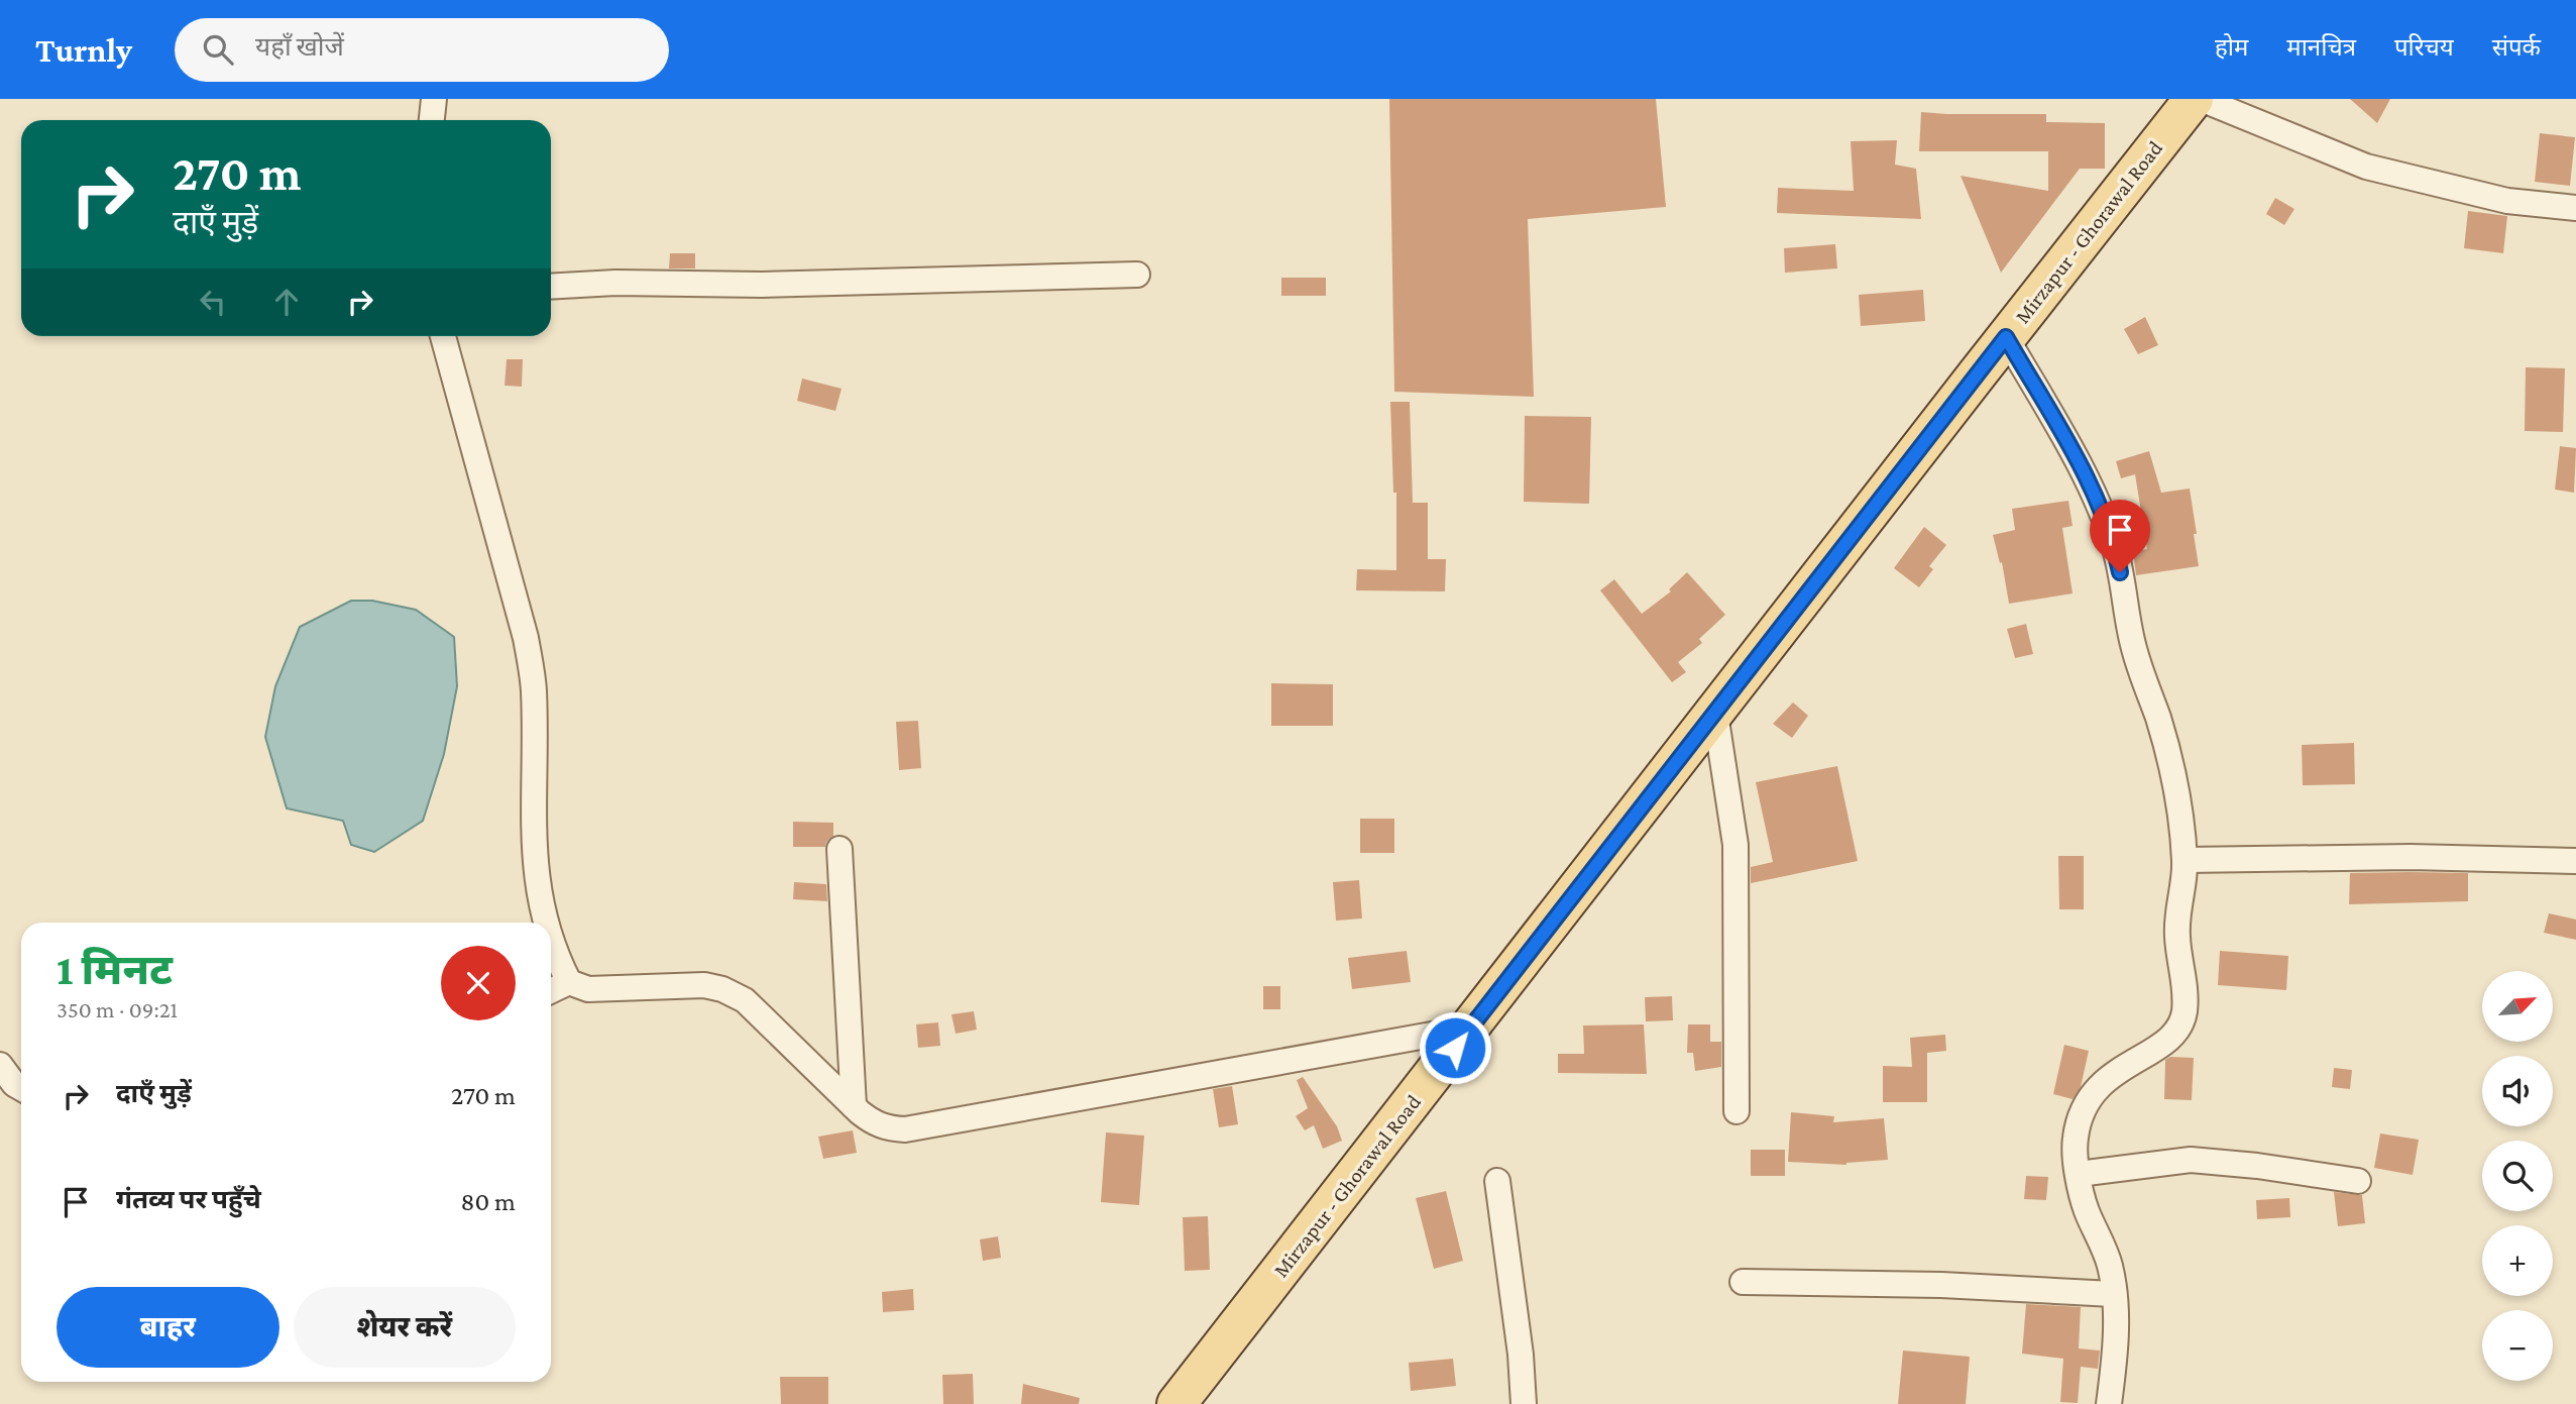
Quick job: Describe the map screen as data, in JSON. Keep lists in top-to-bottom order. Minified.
{"streets":{"main road":["Mirzapur - Ghorawal Road"]},"north":"top right","page":{"header":"Turnly","search":"यहाँ खोजें","nav":["होम","मानचित्र","परिचय","संपर्क"],"turn":["270 m","दाएँ मुड़ें"],"heading":["1 मिनट","350 m · 09:21"],"map_buttons":["+","−"],"list":[{"name":"दाएँ मुड़ें","value":"270 m"},{"name":"गंतव्य पर पहुँचे","value":"80 m"}],"buttons":["बाहर","शेयर करें"]}}
